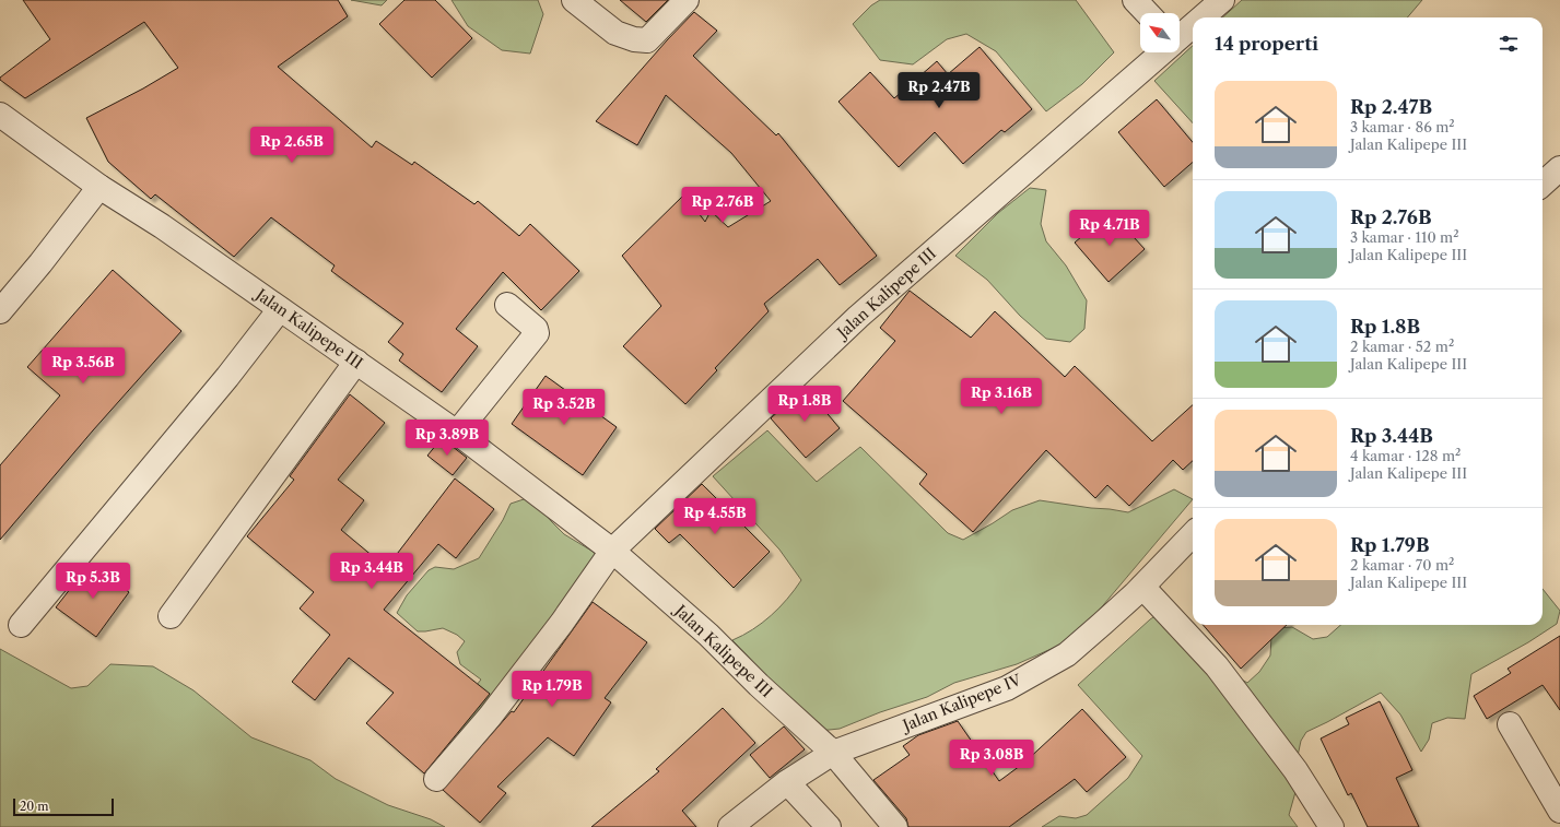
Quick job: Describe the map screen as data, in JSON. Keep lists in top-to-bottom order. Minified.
{"streets":{"street":["Jalan Kalipepe III","Jalan Kalipepe IV"]},"crossings":[["Jalan Kalipepe III","Jalan Kalipepe IV"]],"scale_bar":"20 m","north":"top left","page":{"heading":"14 properti","list":[{"name":"Rp 2.47B","note":"3 kamar · 86 m² · Jalan Kalipepe III"},{"name":"Rp 2.76B","note":"3 kamar · 110 m² · Jalan Kalipepe III"},{"name":"Rp 1.8B","note":"2 kamar · 52 m² · Jalan Kalipepe III"},{"name":"Rp 3.44B","note":"4 kamar · 128 m² · Jalan Kalipepe III"},{"name":"Rp 1.79B","note":"2 kamar · 70 m² · Jalan Kalipepe III"}],"price":["Rp 2.47B","Rp 2.65B","Rp 2.76B","Rp 4.71B","Rp 3.56B","Rp 3.16B","Rp 1.8B","Rp 3.52B","Rp 3.89B","Rp 4.55B","Rp 3.44B","Rp 5.3B","Rp 1.79B","Rp 3.08B"],"scale":"20 m"}}
